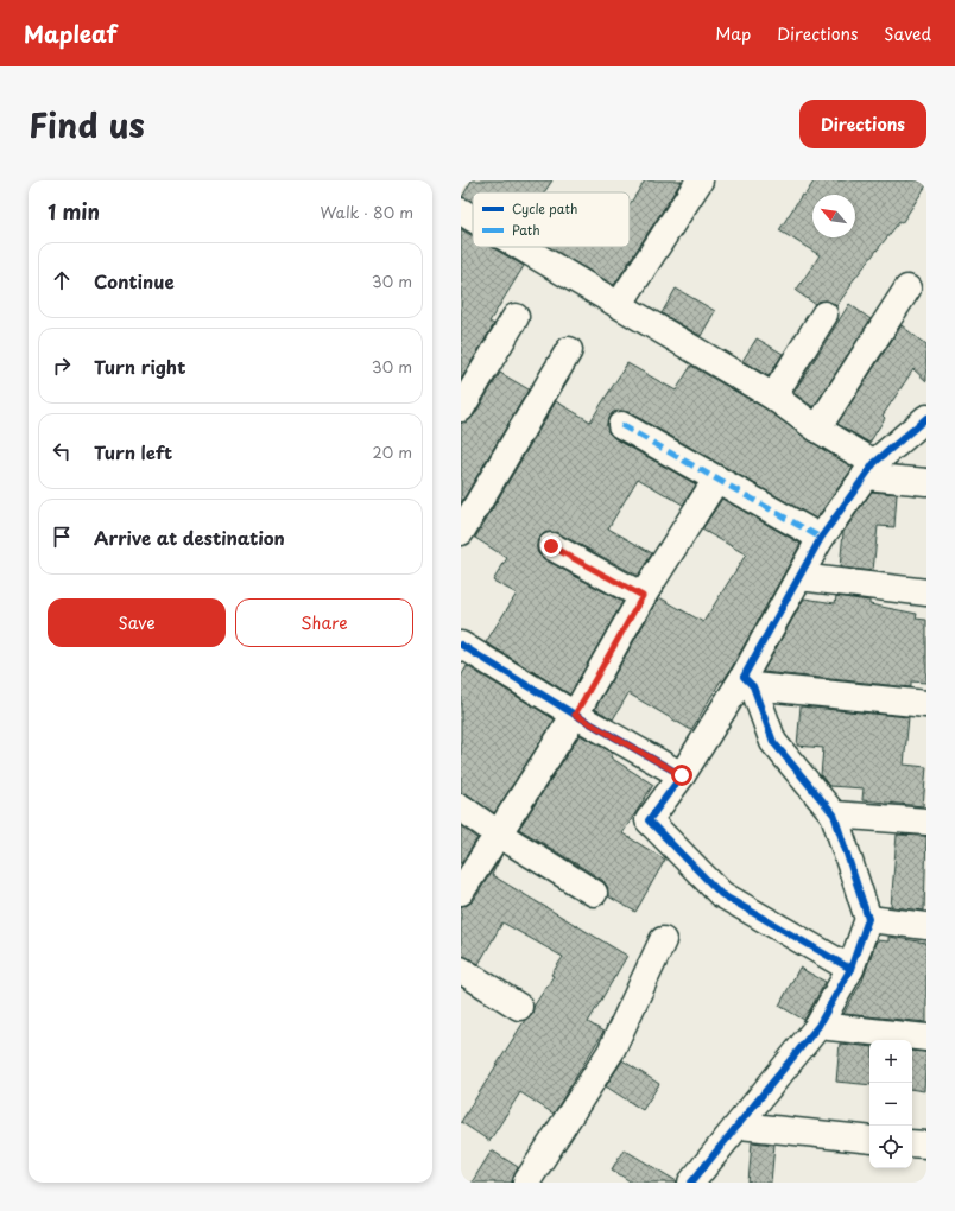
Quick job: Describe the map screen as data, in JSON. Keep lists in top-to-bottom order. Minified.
{"legend":["Cycle path","Path"],"north":"top left","page":{"header":"Mapleaf","nav":["Map","Directions","Saved"],"title":"Find us","buttons":["Directions",["Save","Share"]],"heading":["1 min","Walk · 80 m"],"list":[["Continue","30 m"],["Turn right","30 m"],["Turn left","20 m"],"Arrive at destination"],"map_buttons":["+","−"]}}
